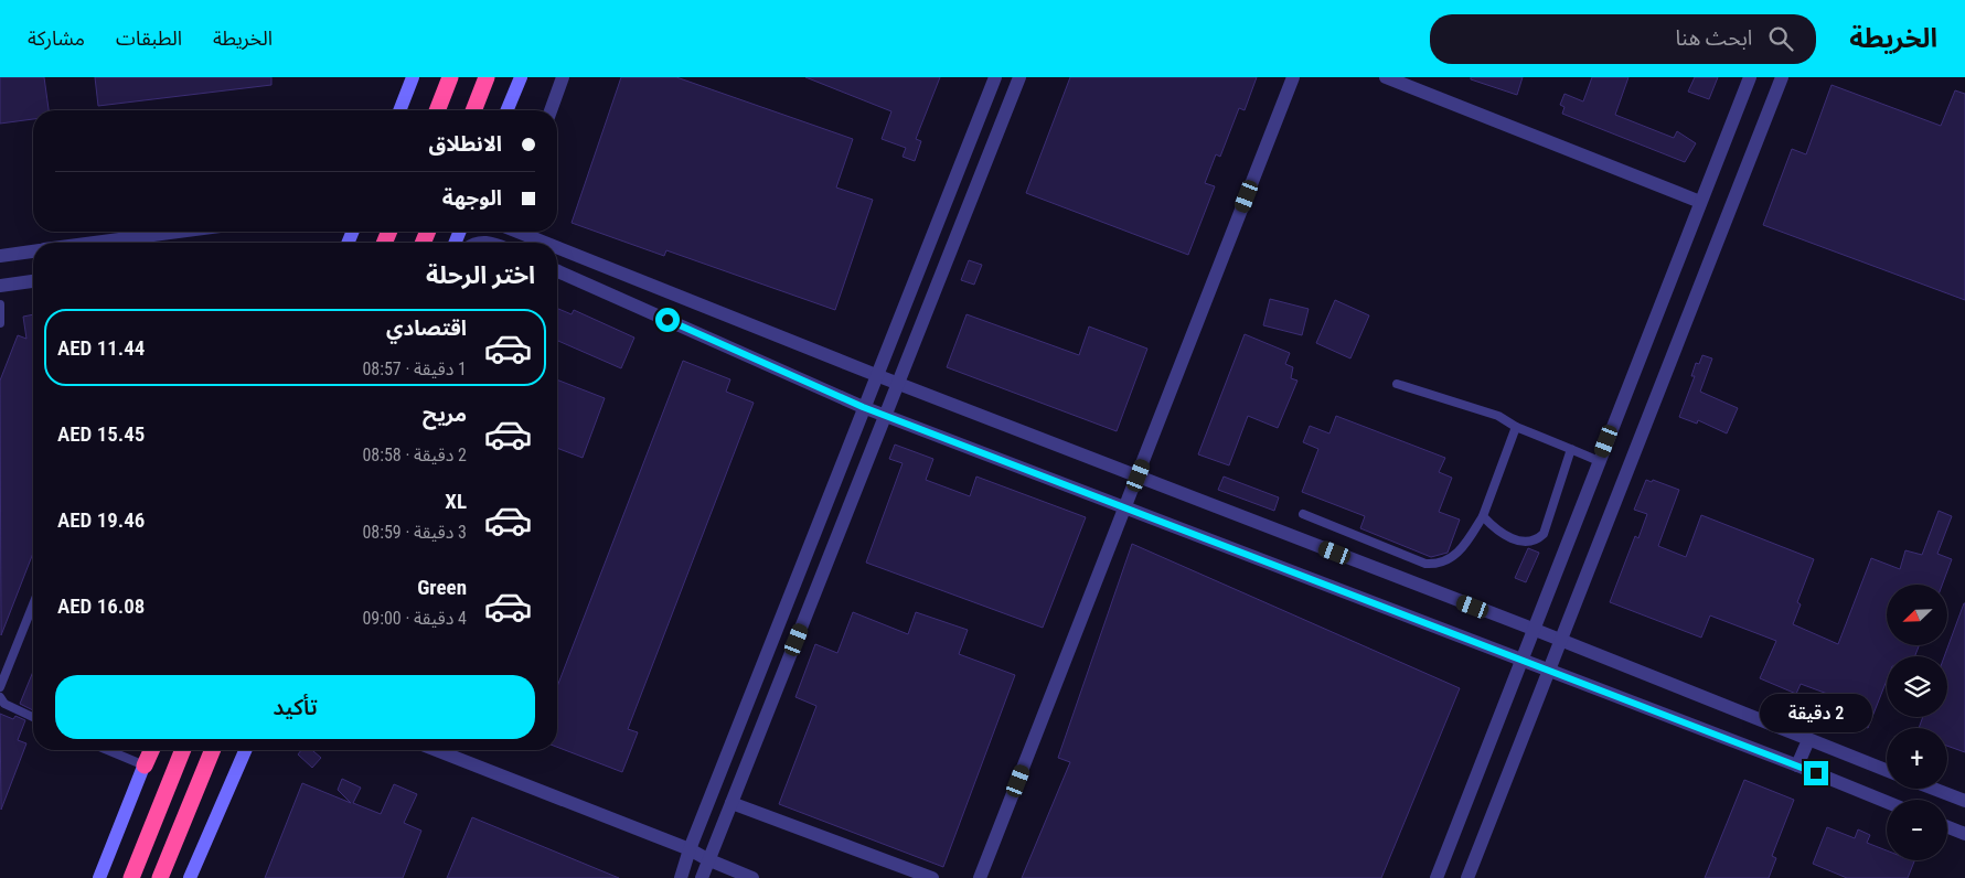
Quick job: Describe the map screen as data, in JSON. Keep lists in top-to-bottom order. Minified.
{"north":"bottom left","page":{"header":"الخريطة","search":"ابحث هنا","nav":["الخريطة","الطبقات","مشاركة"],"banner":["الانطلاق","الوجهة"],"heading":"اختر الرحلة","list":[{"name":"اقتصادي","note":"1 دقيقة · 08:57","value":"AED 11.44"},{"name":"مريح","note":"2 دقيقة · 08:58","value":"AED 15.45"},{"name":"XL","note":"3 دقيقة · 08:59","value":"AED 19.46"},{"name":"Green","note":"4 دقيقة · 09:00","value":"AED 16.08"}],"map_buttons":["+","−"],"buttons":"تأكيد","bubble":"2 دقيقة"}}
